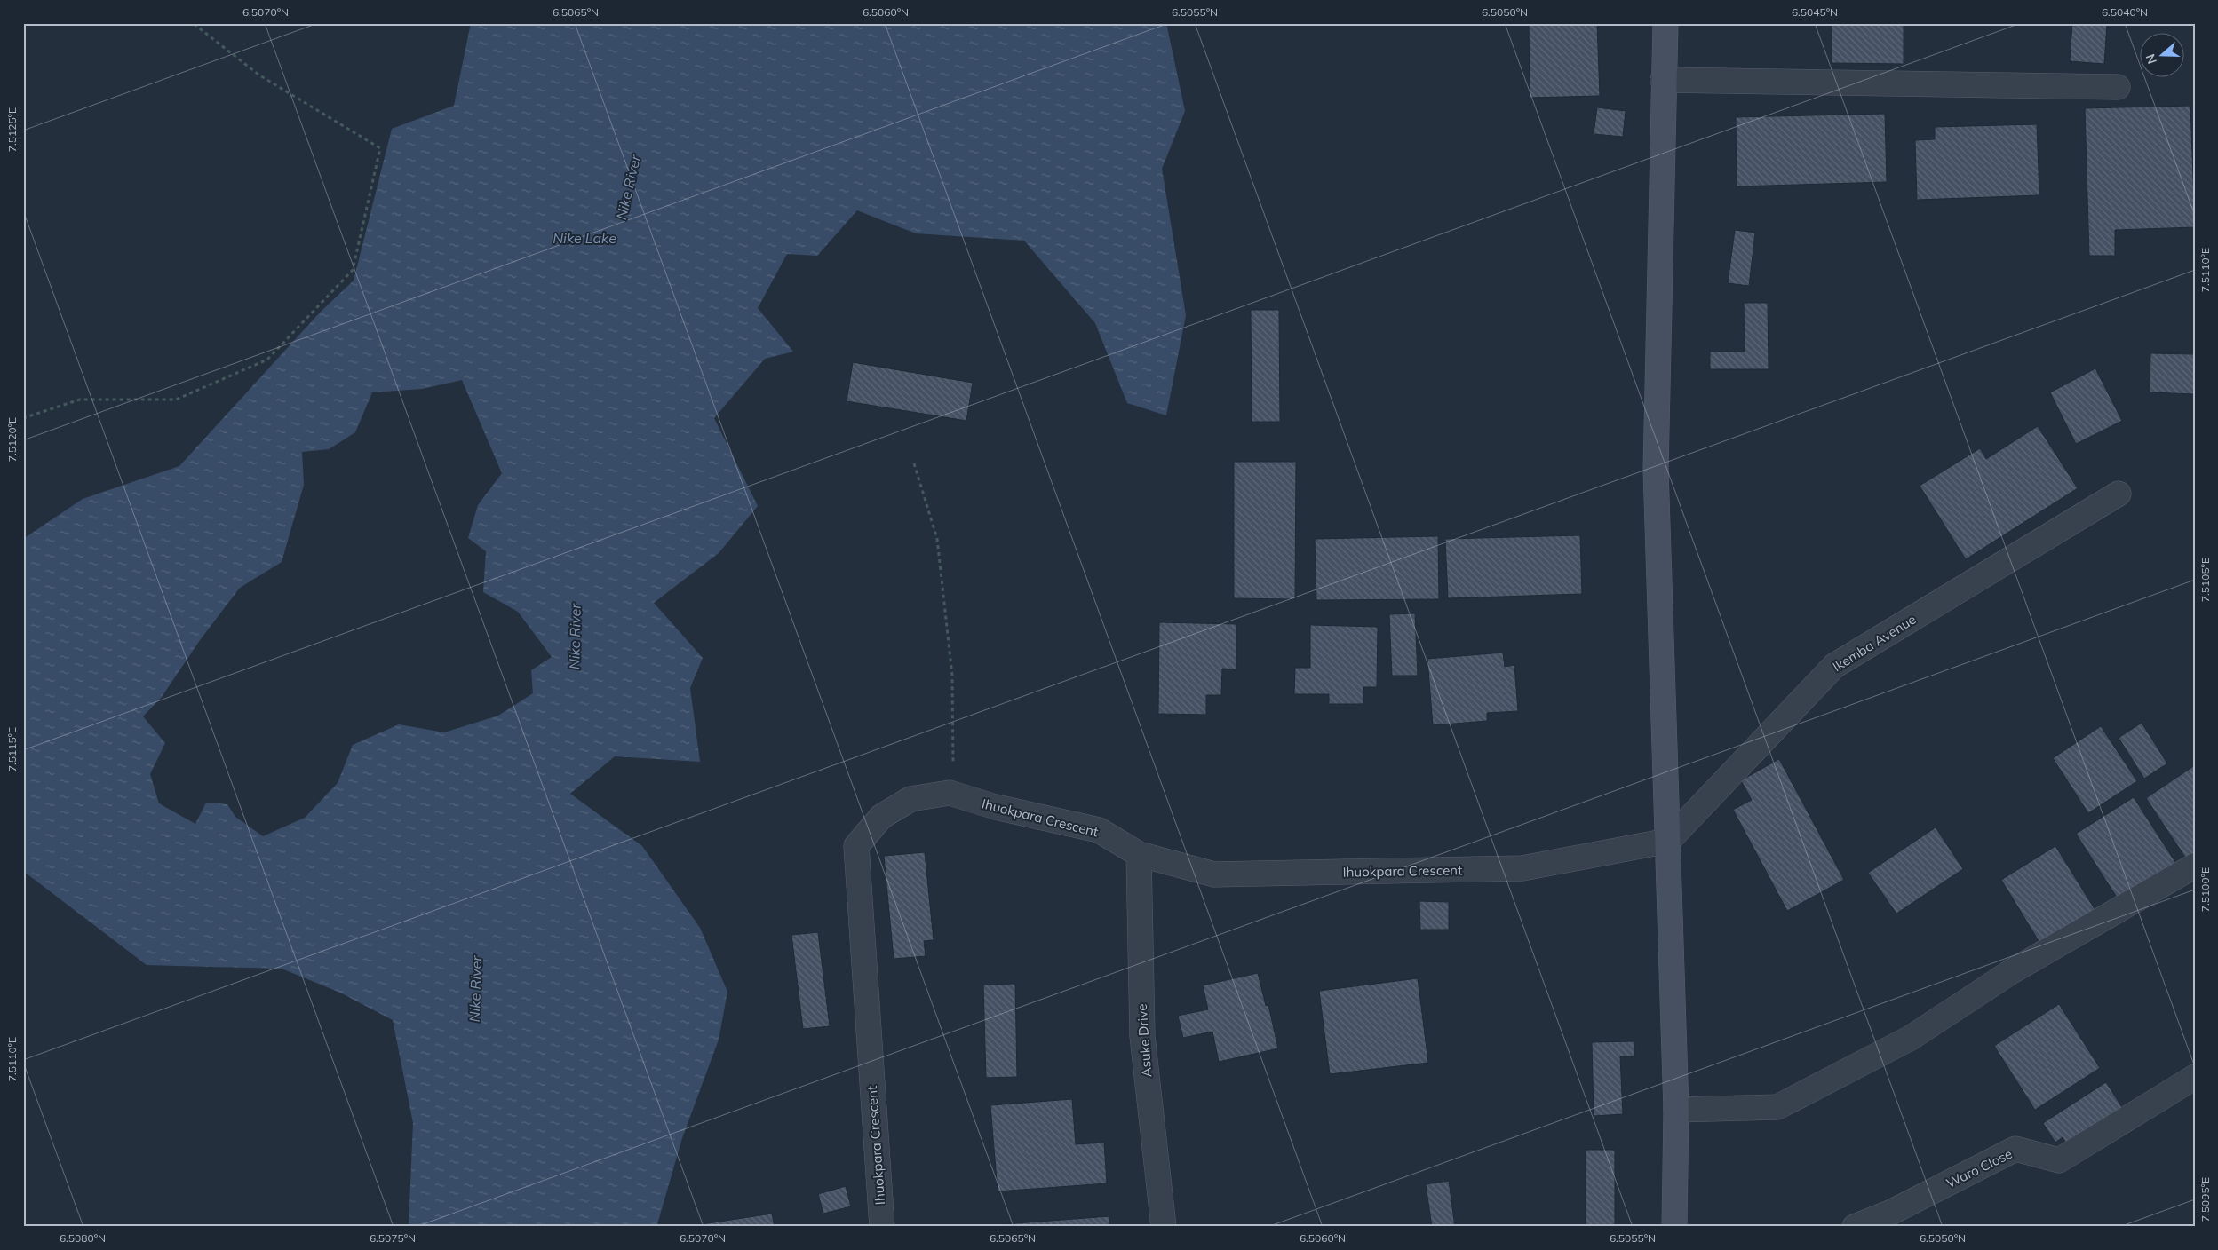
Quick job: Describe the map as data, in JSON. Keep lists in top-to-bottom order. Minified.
{"streets":{"street":["Ikemba Avenue","Ihuokpara Crescent","Asuke Drive","Waro Close"]},"crossings":[["Ikemba Avenue","Ihuokpara Crescent"],["Ihuokpara Crescent","Asuke Drive"]],"water":["Nike River","Nike Lake"],"north":"left","coordinates":["6.5070°N","6.5065°N","6.5060°N","6.5055°N","6.5050°N","6.5045°N","6.5040°N","7.5125°E","7.5110°E","7.5120°E","7.5105°E","7.5115°E","7.5100°E","7.5095°E","6.5080°N","6.5075°N"]}
